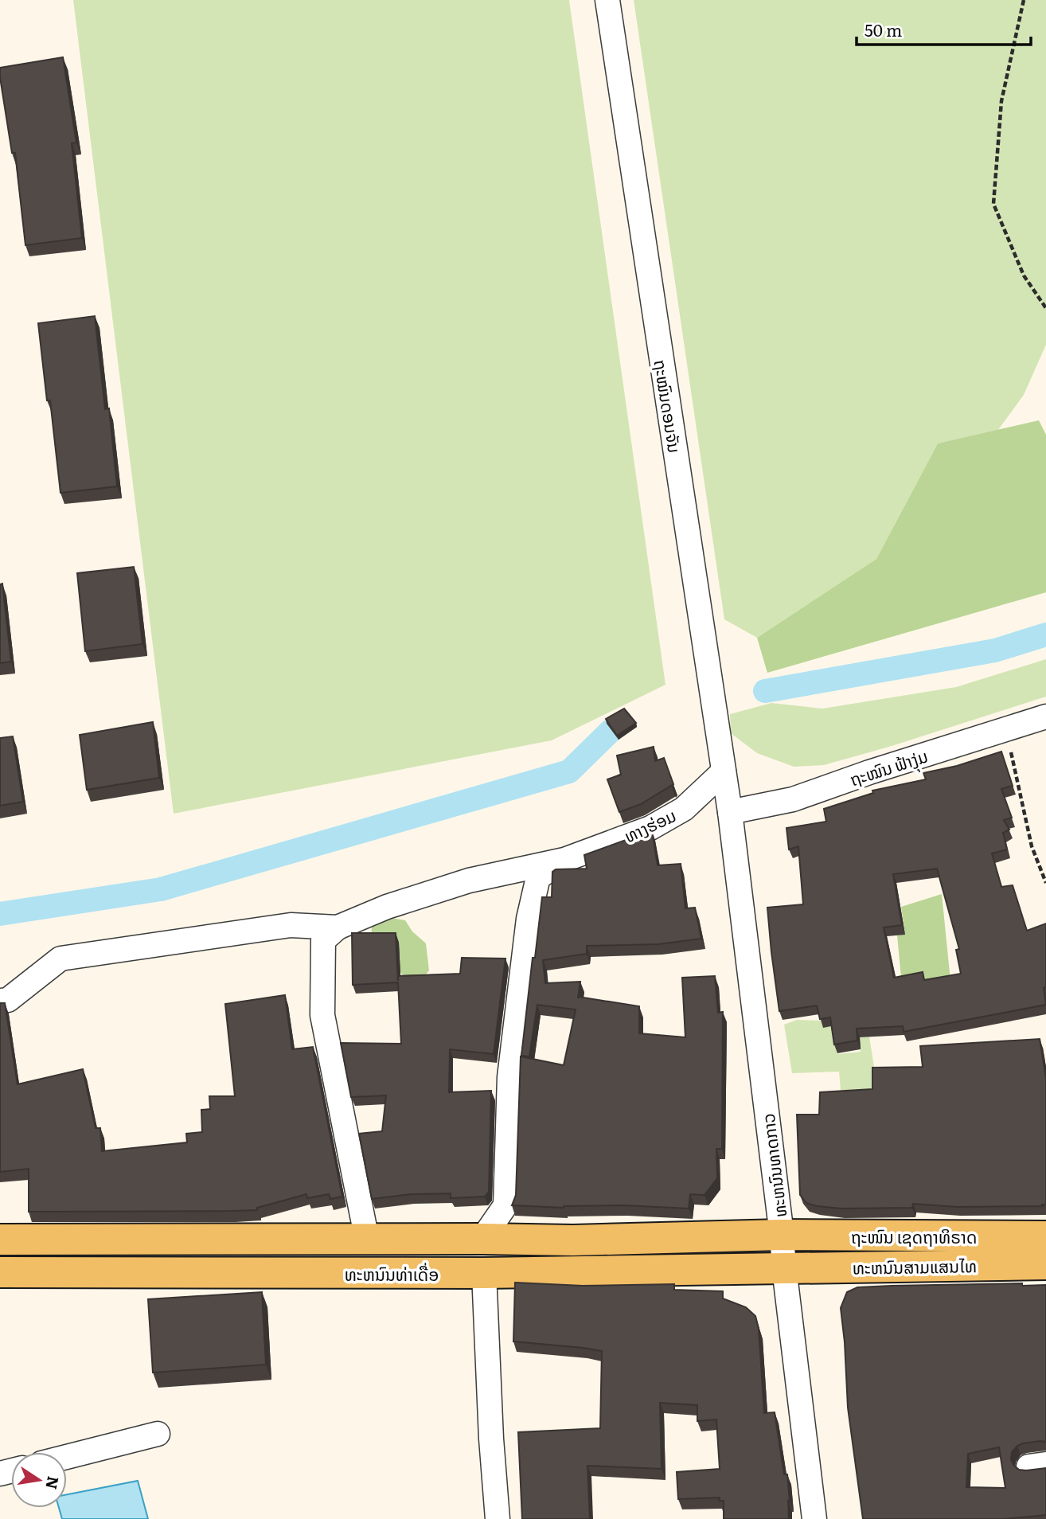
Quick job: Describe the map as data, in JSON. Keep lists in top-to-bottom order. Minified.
{"streets":{"main road":["ຖະໜົນ ເຊດຖາທິຣາດ","ທະຫນົນສາມແສນໄທ","ທະຫນົນທ່າເດື່ອ"],"street":["ຖະໝົນດອນຈັນ","ຖະໝົນ ຟ້າງຸ່ມ","ທາງຮ່ອມ","ທະຫນົນທາດກາວ"]},"crossings":[["ຖະໝົນດອນຈັນ","ຖະໝົນ ຟ້າງຸ່ມ"],["ຖະໝົນດອນຈັນ","ທາງຮ່ອມ"],["ຖະໝົນດອນຈັນ","ທະຫນົນທາດກາວ"],["ຖະໝົນ ຟ້າງຸ່ມ","ທະຫນົນທາດກາວ"],["ທະຫນົນທາດກາວ","ຖະໜົນ ເຊດຖາທິຣາດ"],["ທະຫນົນທາດກາວ","ທະຫນົນສາມແສນໄທ"],["ທະຫນົນທາດກາວ","ທະຫນົນທ່າເດື່ອ"],["ຖະໜົນ ເຊດຖາທິຣາດ","ທະຫນົນທ່າເດື່ອ"],["ທະຫນົນສາມແສນໄທ","ທະຫນົນທ່າເດື່ອ"]],"scale_bar":"50 m","north":"right"}
